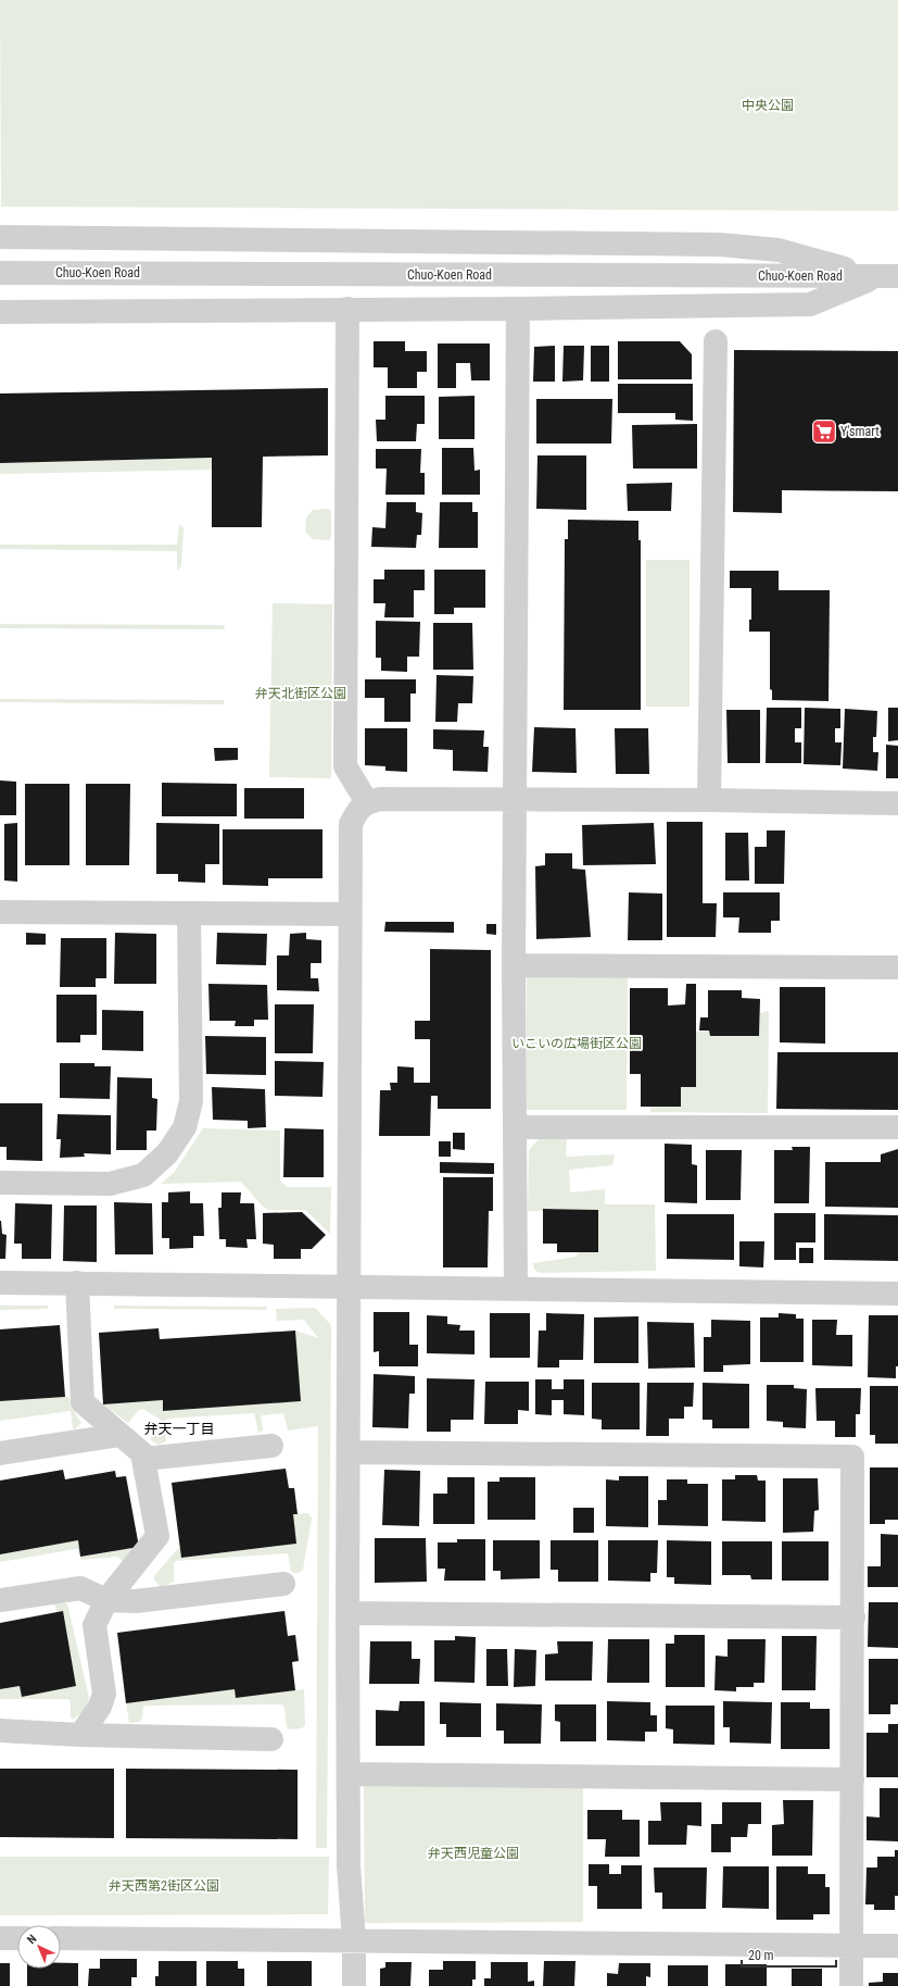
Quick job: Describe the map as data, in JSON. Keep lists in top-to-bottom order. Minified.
{"streets":{"street":["Chuo-Koen Road"]},"districts":["弁天一丁目"],"parks":["中央公園","弁天北街区公園","いこいの広場街区公園","弁天西児童公園","弁天西第2街区公園"],"places":{"supermarket":["Y'smart"]},"scale_bar":"20 m","north":"top left"}
